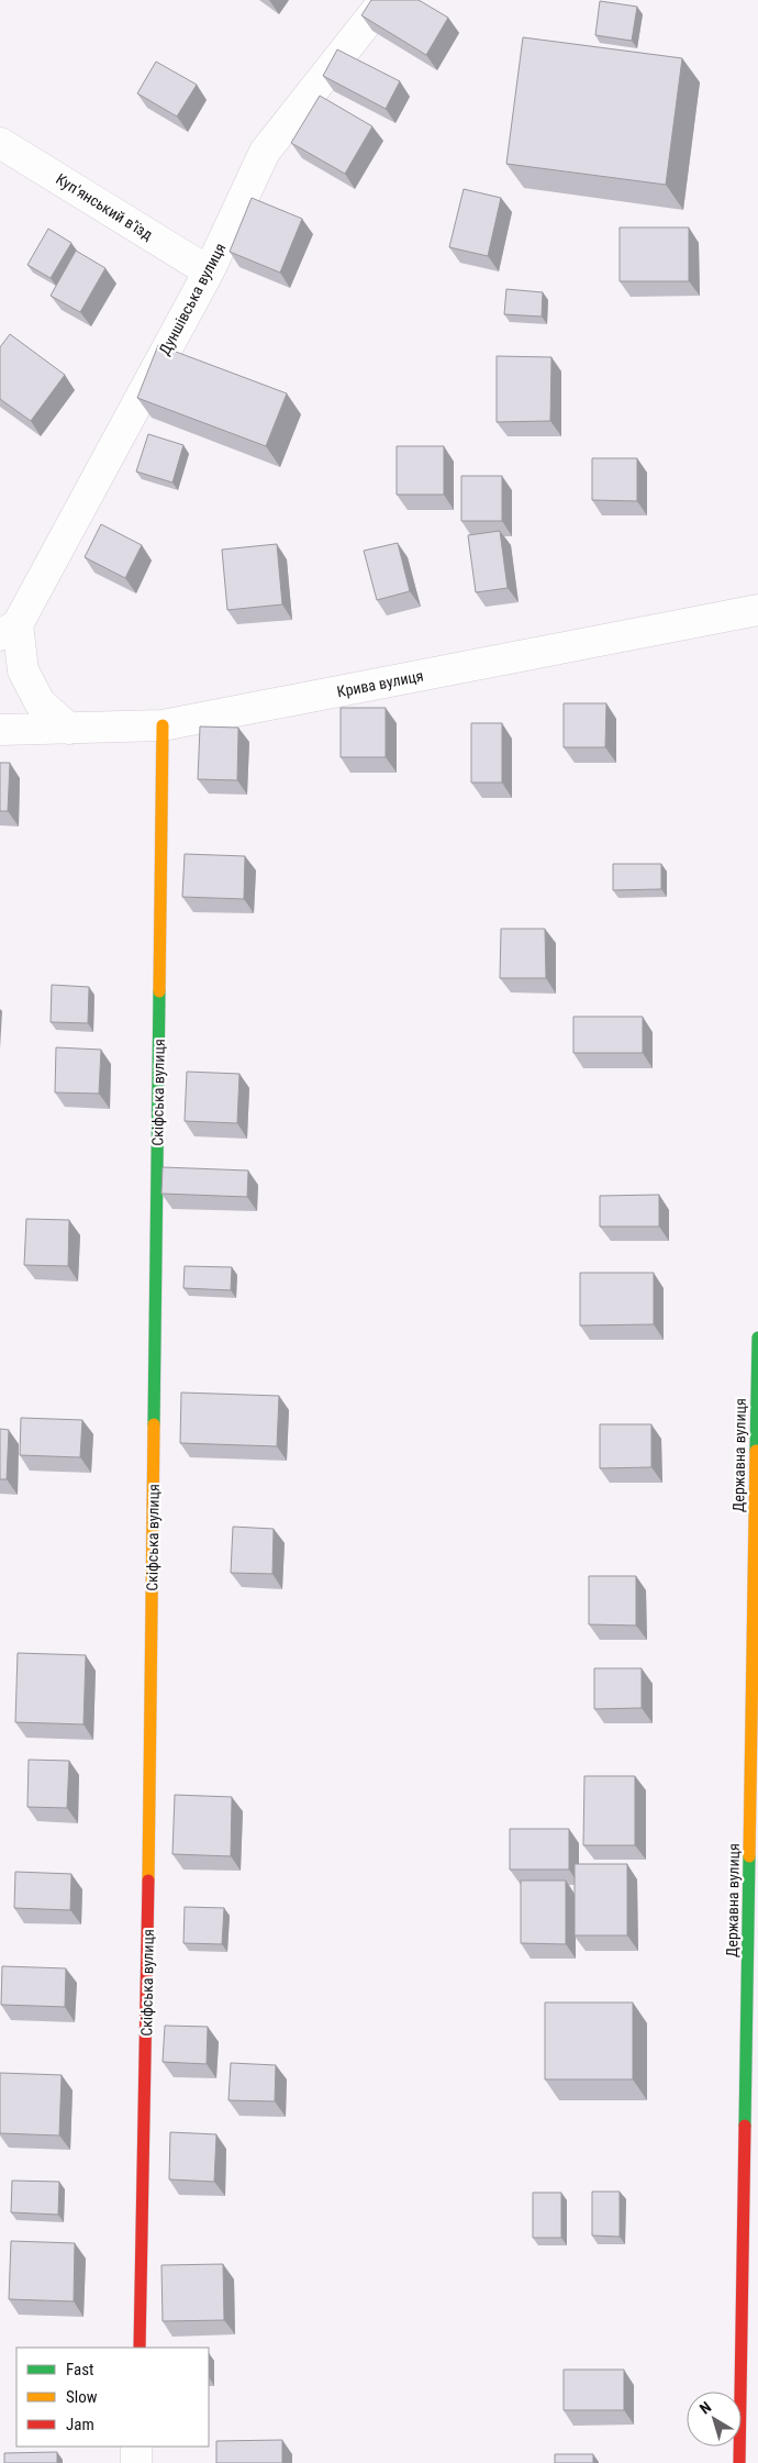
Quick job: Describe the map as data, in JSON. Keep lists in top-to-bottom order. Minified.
{"streets":{"street":["Куп'янський в'їзд","Дуншівська вулиця","Крива вулиця","Скіфська вулиця","Державна вулиця"]},"crossings":[["Куп'янський в'їзд","Дуншівська вулиця"],["Крива вулиця","Скіфська вулиця"]],"legend":["Fast","Slow","Jam"],"north":"top left"}
